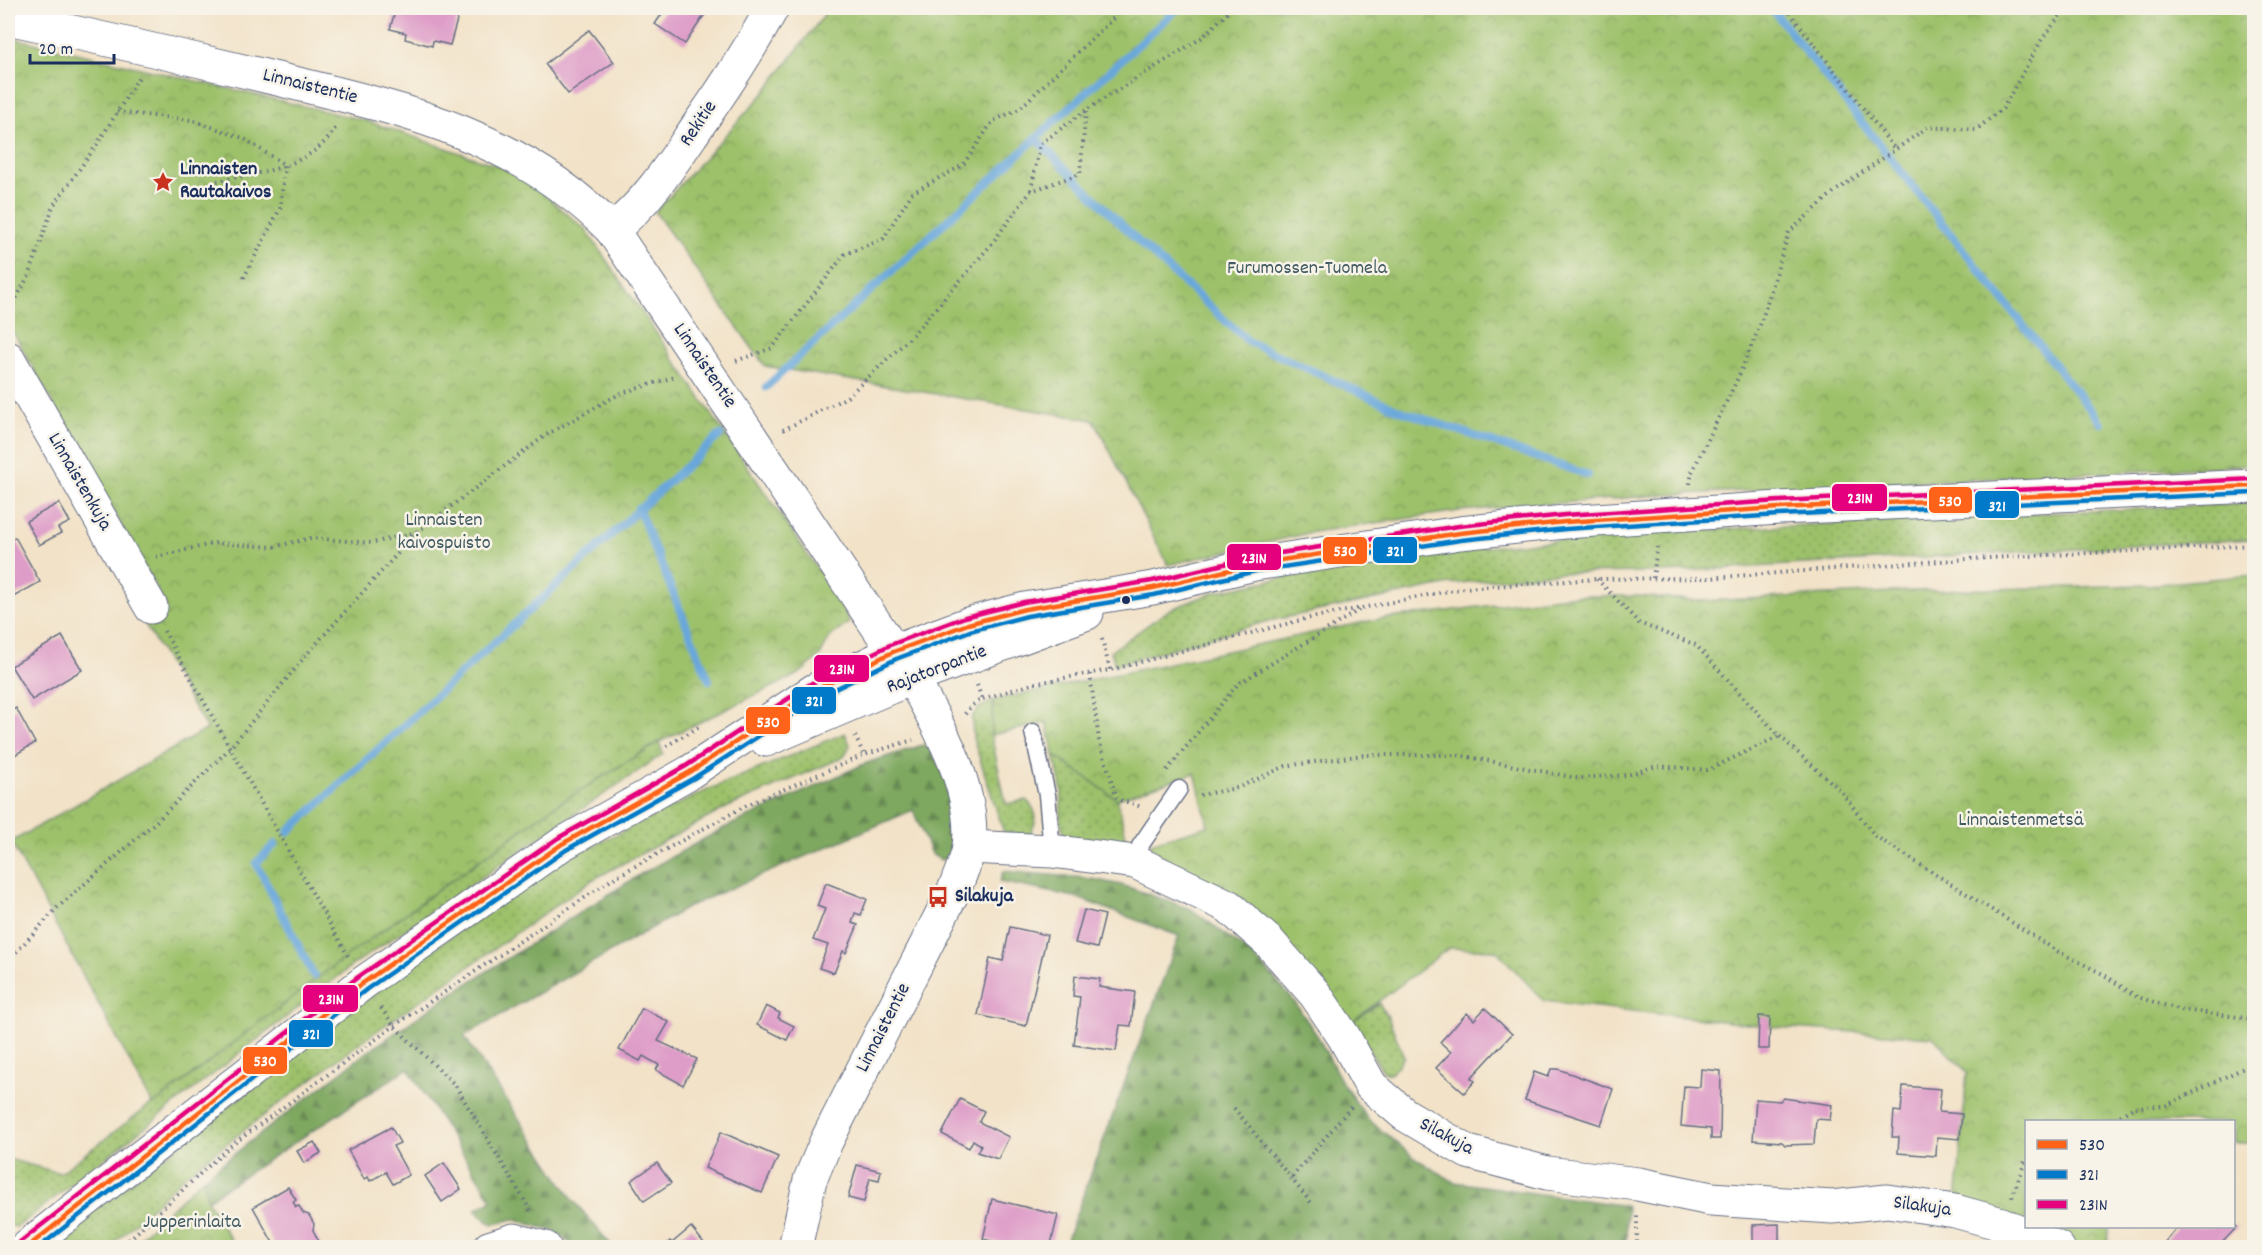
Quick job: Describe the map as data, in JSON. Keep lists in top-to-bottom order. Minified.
{"streets":{"street":["Linnaistentie","Rekitie","Linnaistenkuja","Rajatorpantie","Silakuja"]},"crossings":[["Linnaistentie","Rekitie"],["Linnaistentie","Rajatorpantie"],["Linnaistentie","Silakuja"]],"parks":["Furumossen-Tuomela","Linnaisten kaivospuisto","Linnaistenmetsä","Jupperinlaita"],"places":{"place":["Linnaisten Rautakaivos"],"bus stop":["Silakuja"]},"lines":["transit line 231N","transit line 530","transit line 321"],"legend":["530","321","231N"],"scale_bar":"20 m"}
